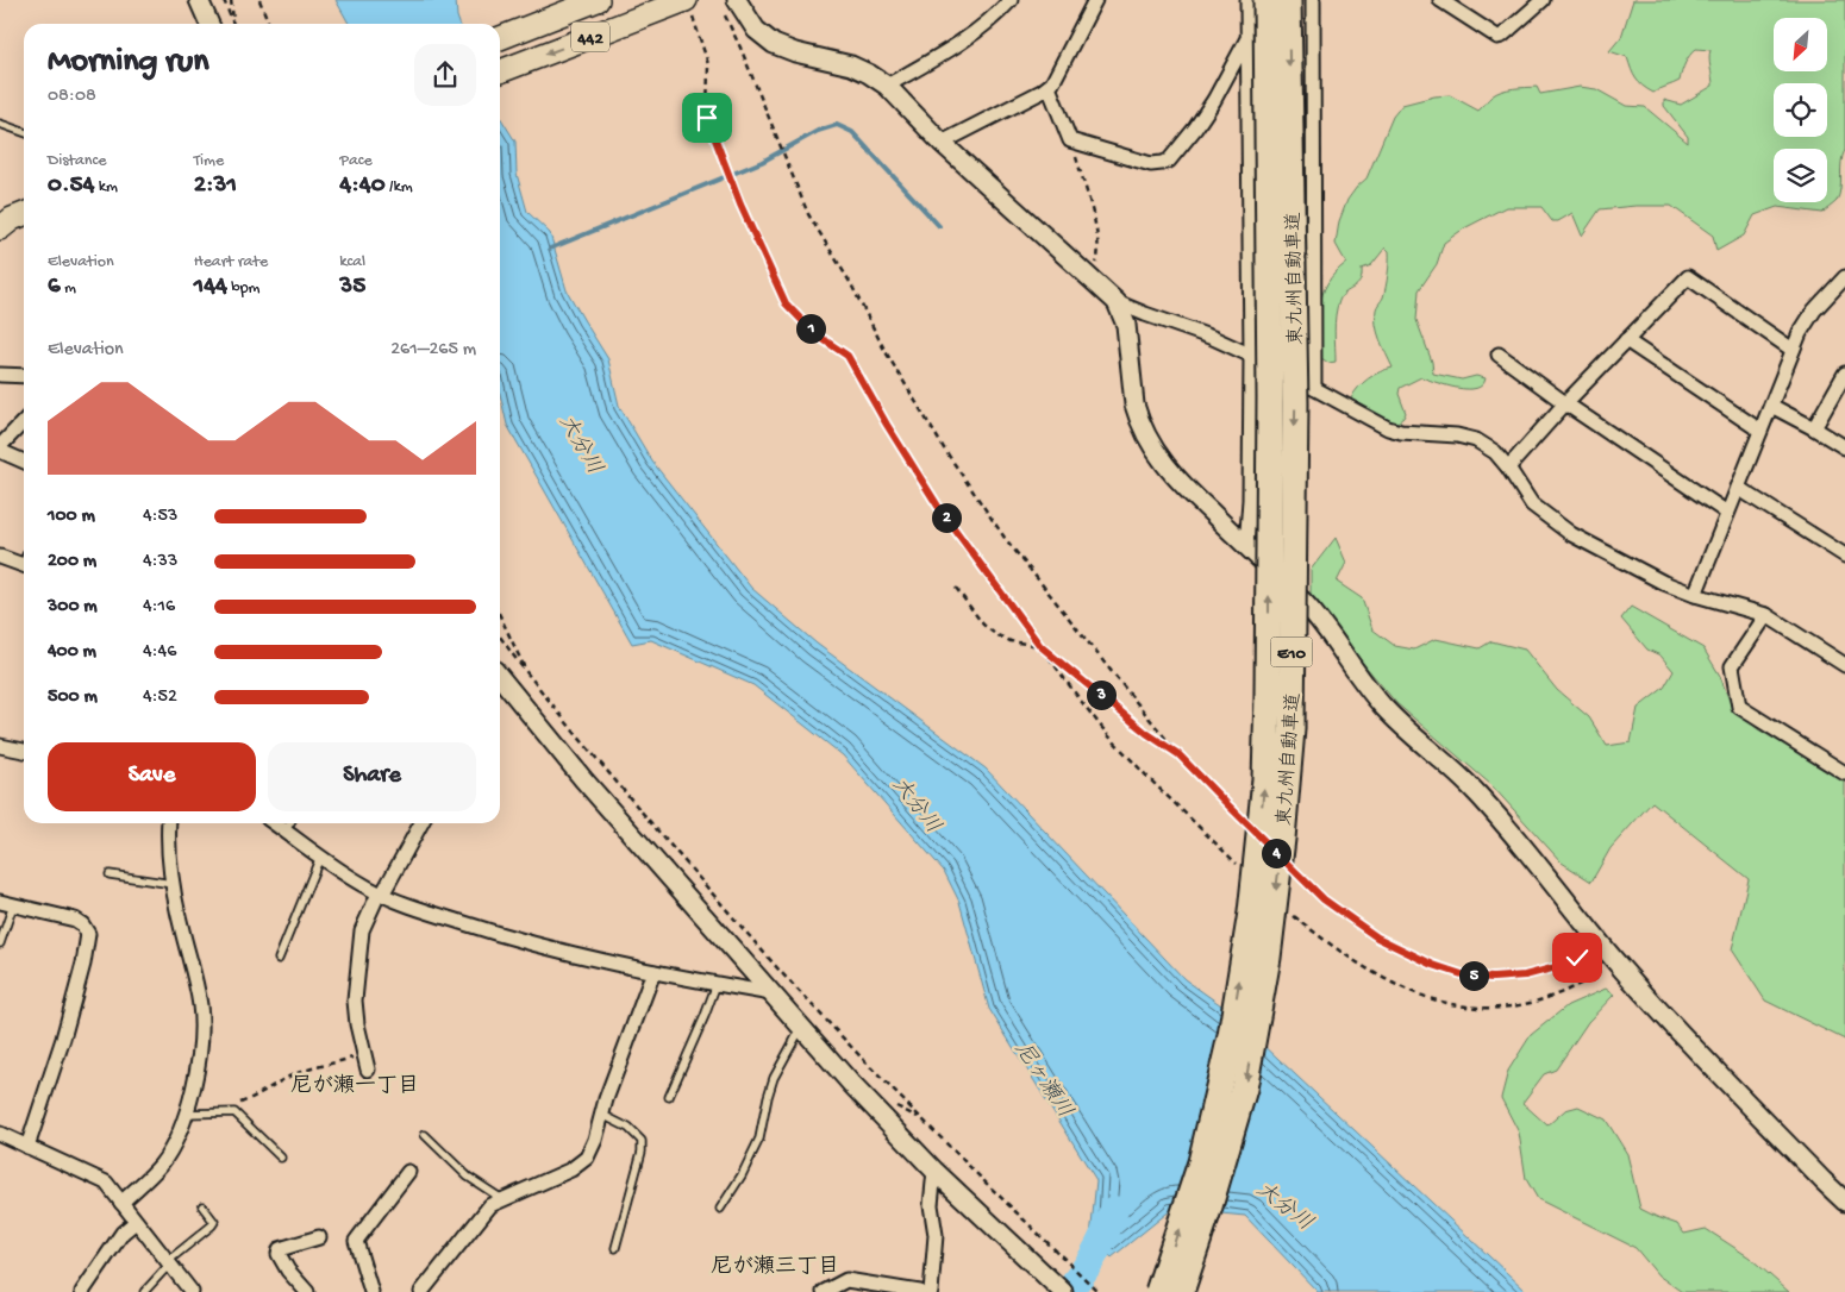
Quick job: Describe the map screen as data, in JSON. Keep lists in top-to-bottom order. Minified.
{"streets":{"highway":["442","東九州自動車道","E10"]},"districts":["尼が瀬一丁目","尼が瀬三丁目"],"water":["大分川","尼ヶ瀬川"],"north":"bottom left","page":{"heading":["Morning run","08:08"],"stats":[["Distance","0.54 km"],["Time","2:31"],["Pace","4:40 /km"],["Elevation","6 m"],["Heart rate","144 bpm"],["kcal","35"]],"pins":["1","2","3","4","5"],"chart":["Elevation","261–265 m"],"list":[{"name":"100 m","note":"4:53"},{"name":"200 m","note":"4:33"},{"name":"300 m","note":"4:16"},{"name":"400 m","note":"4:46"},{"name":"500 m","note":"4:52"}],"buttons":["Save","Share"]}}
